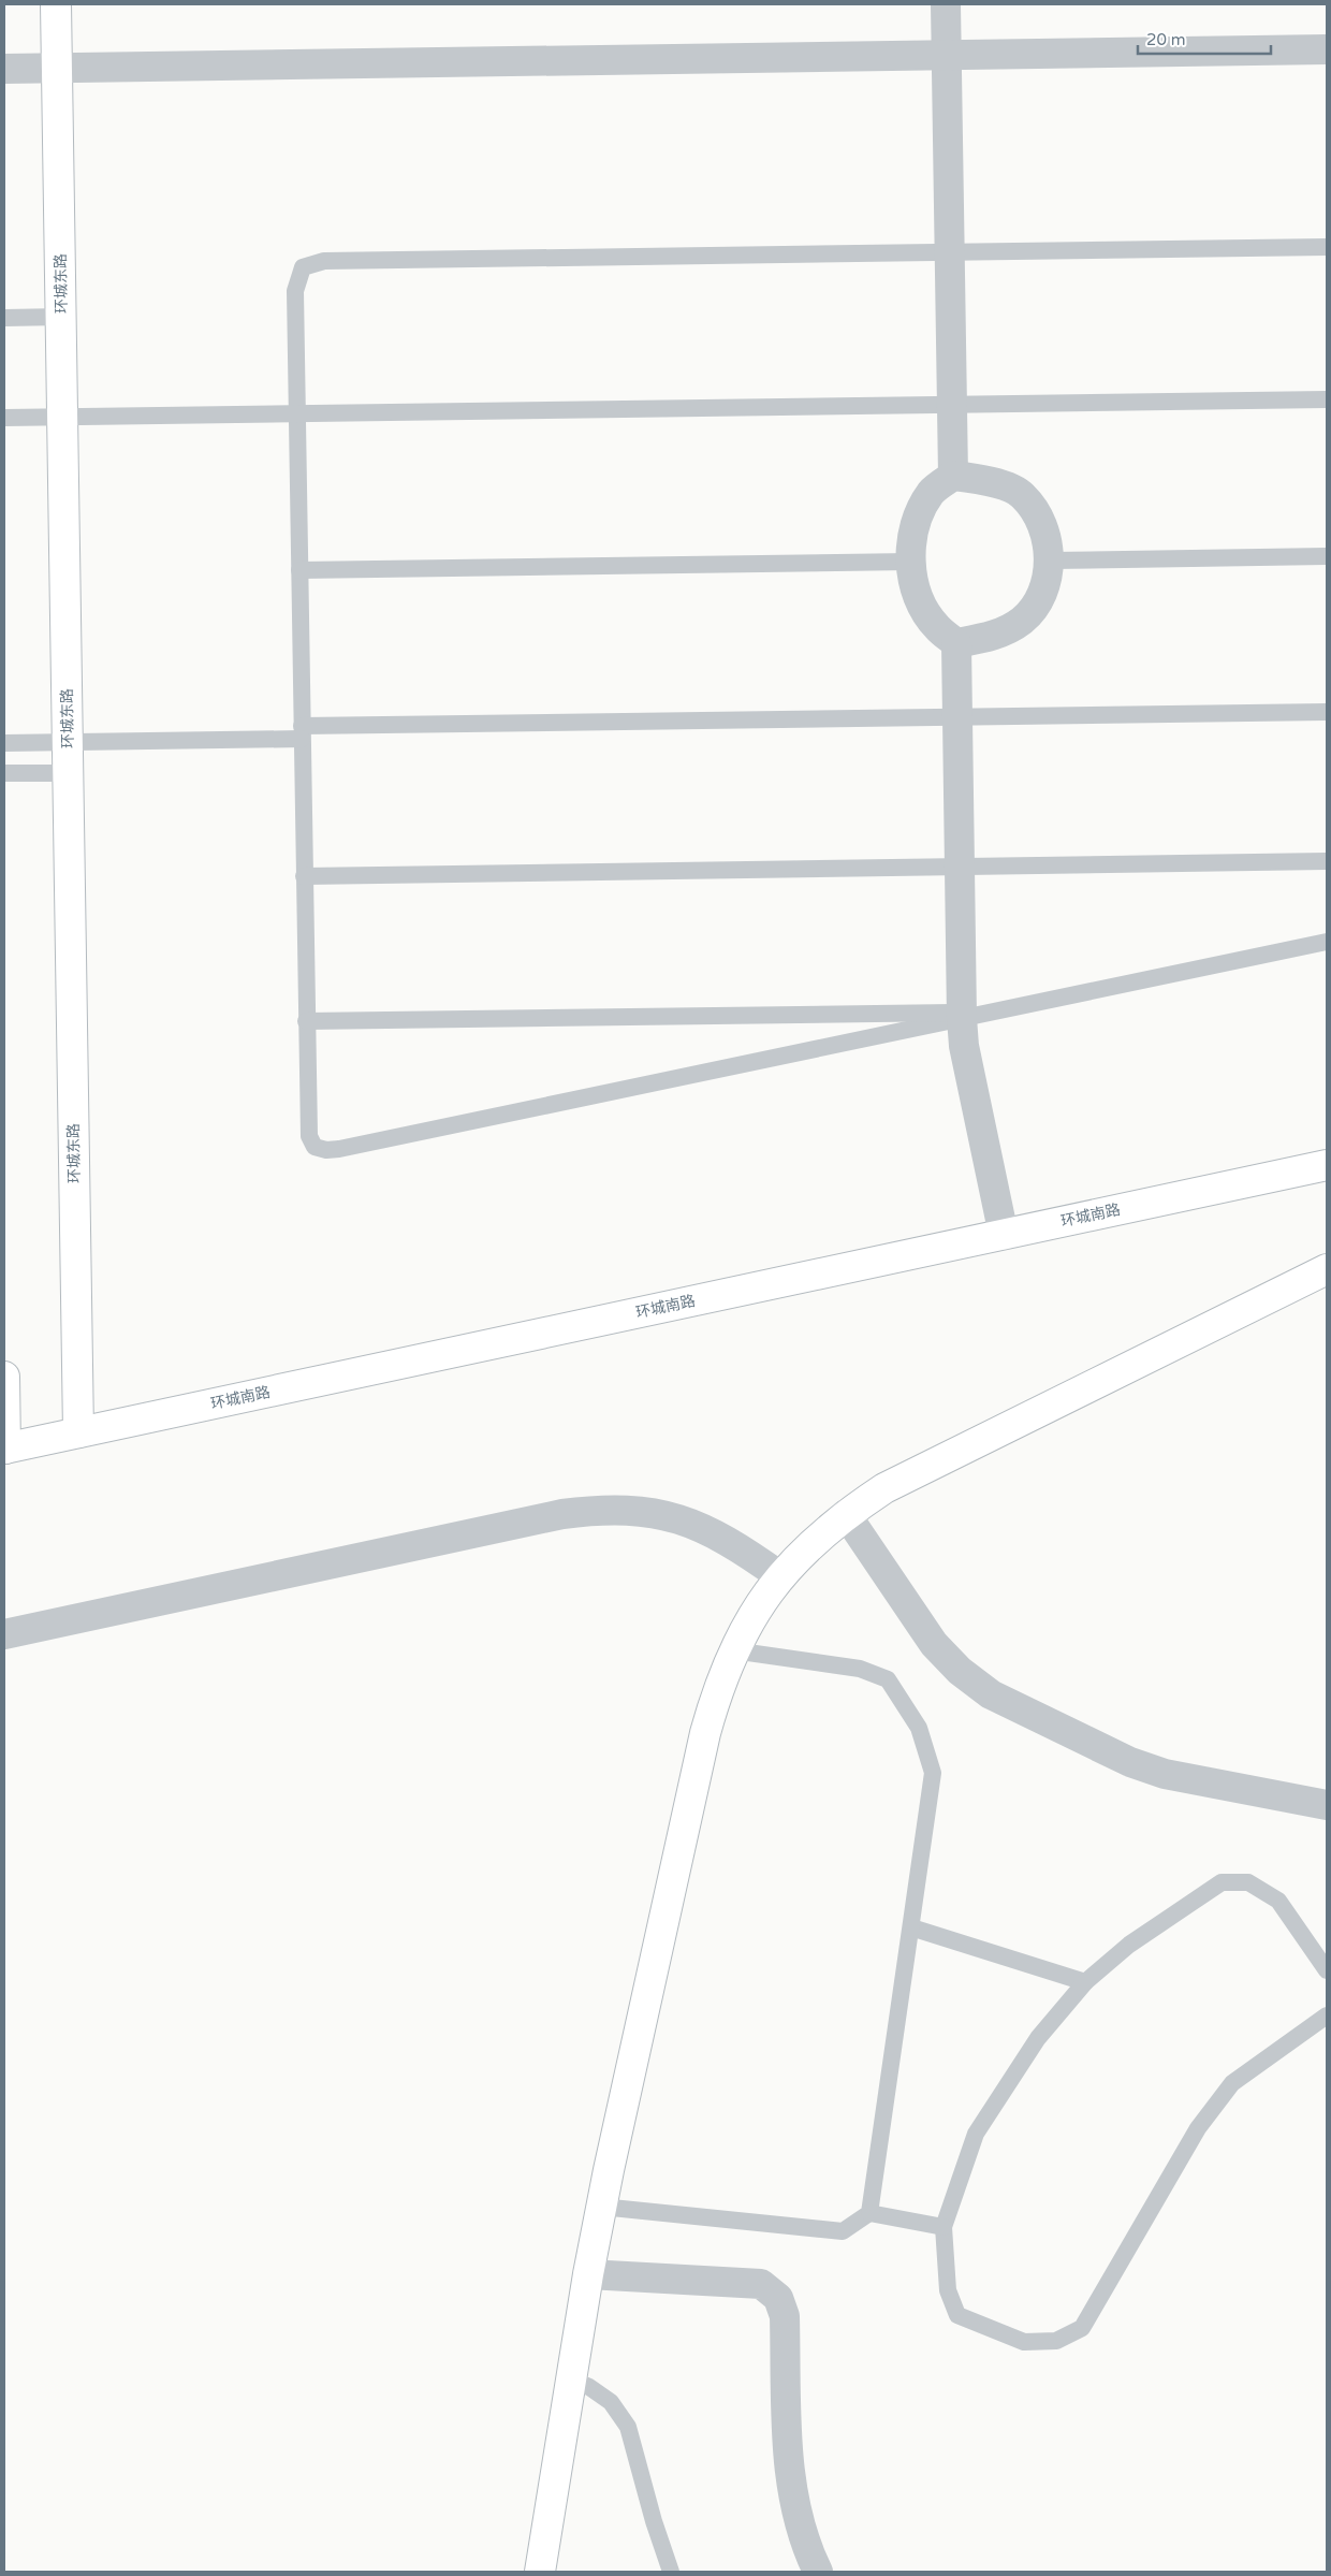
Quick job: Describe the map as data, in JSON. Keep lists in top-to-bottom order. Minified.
{"streets":{"main road":["环城东路","环城南路"]},"crossings":[["环城东路","环城南路"]],"scale_bar":"20 m"}
